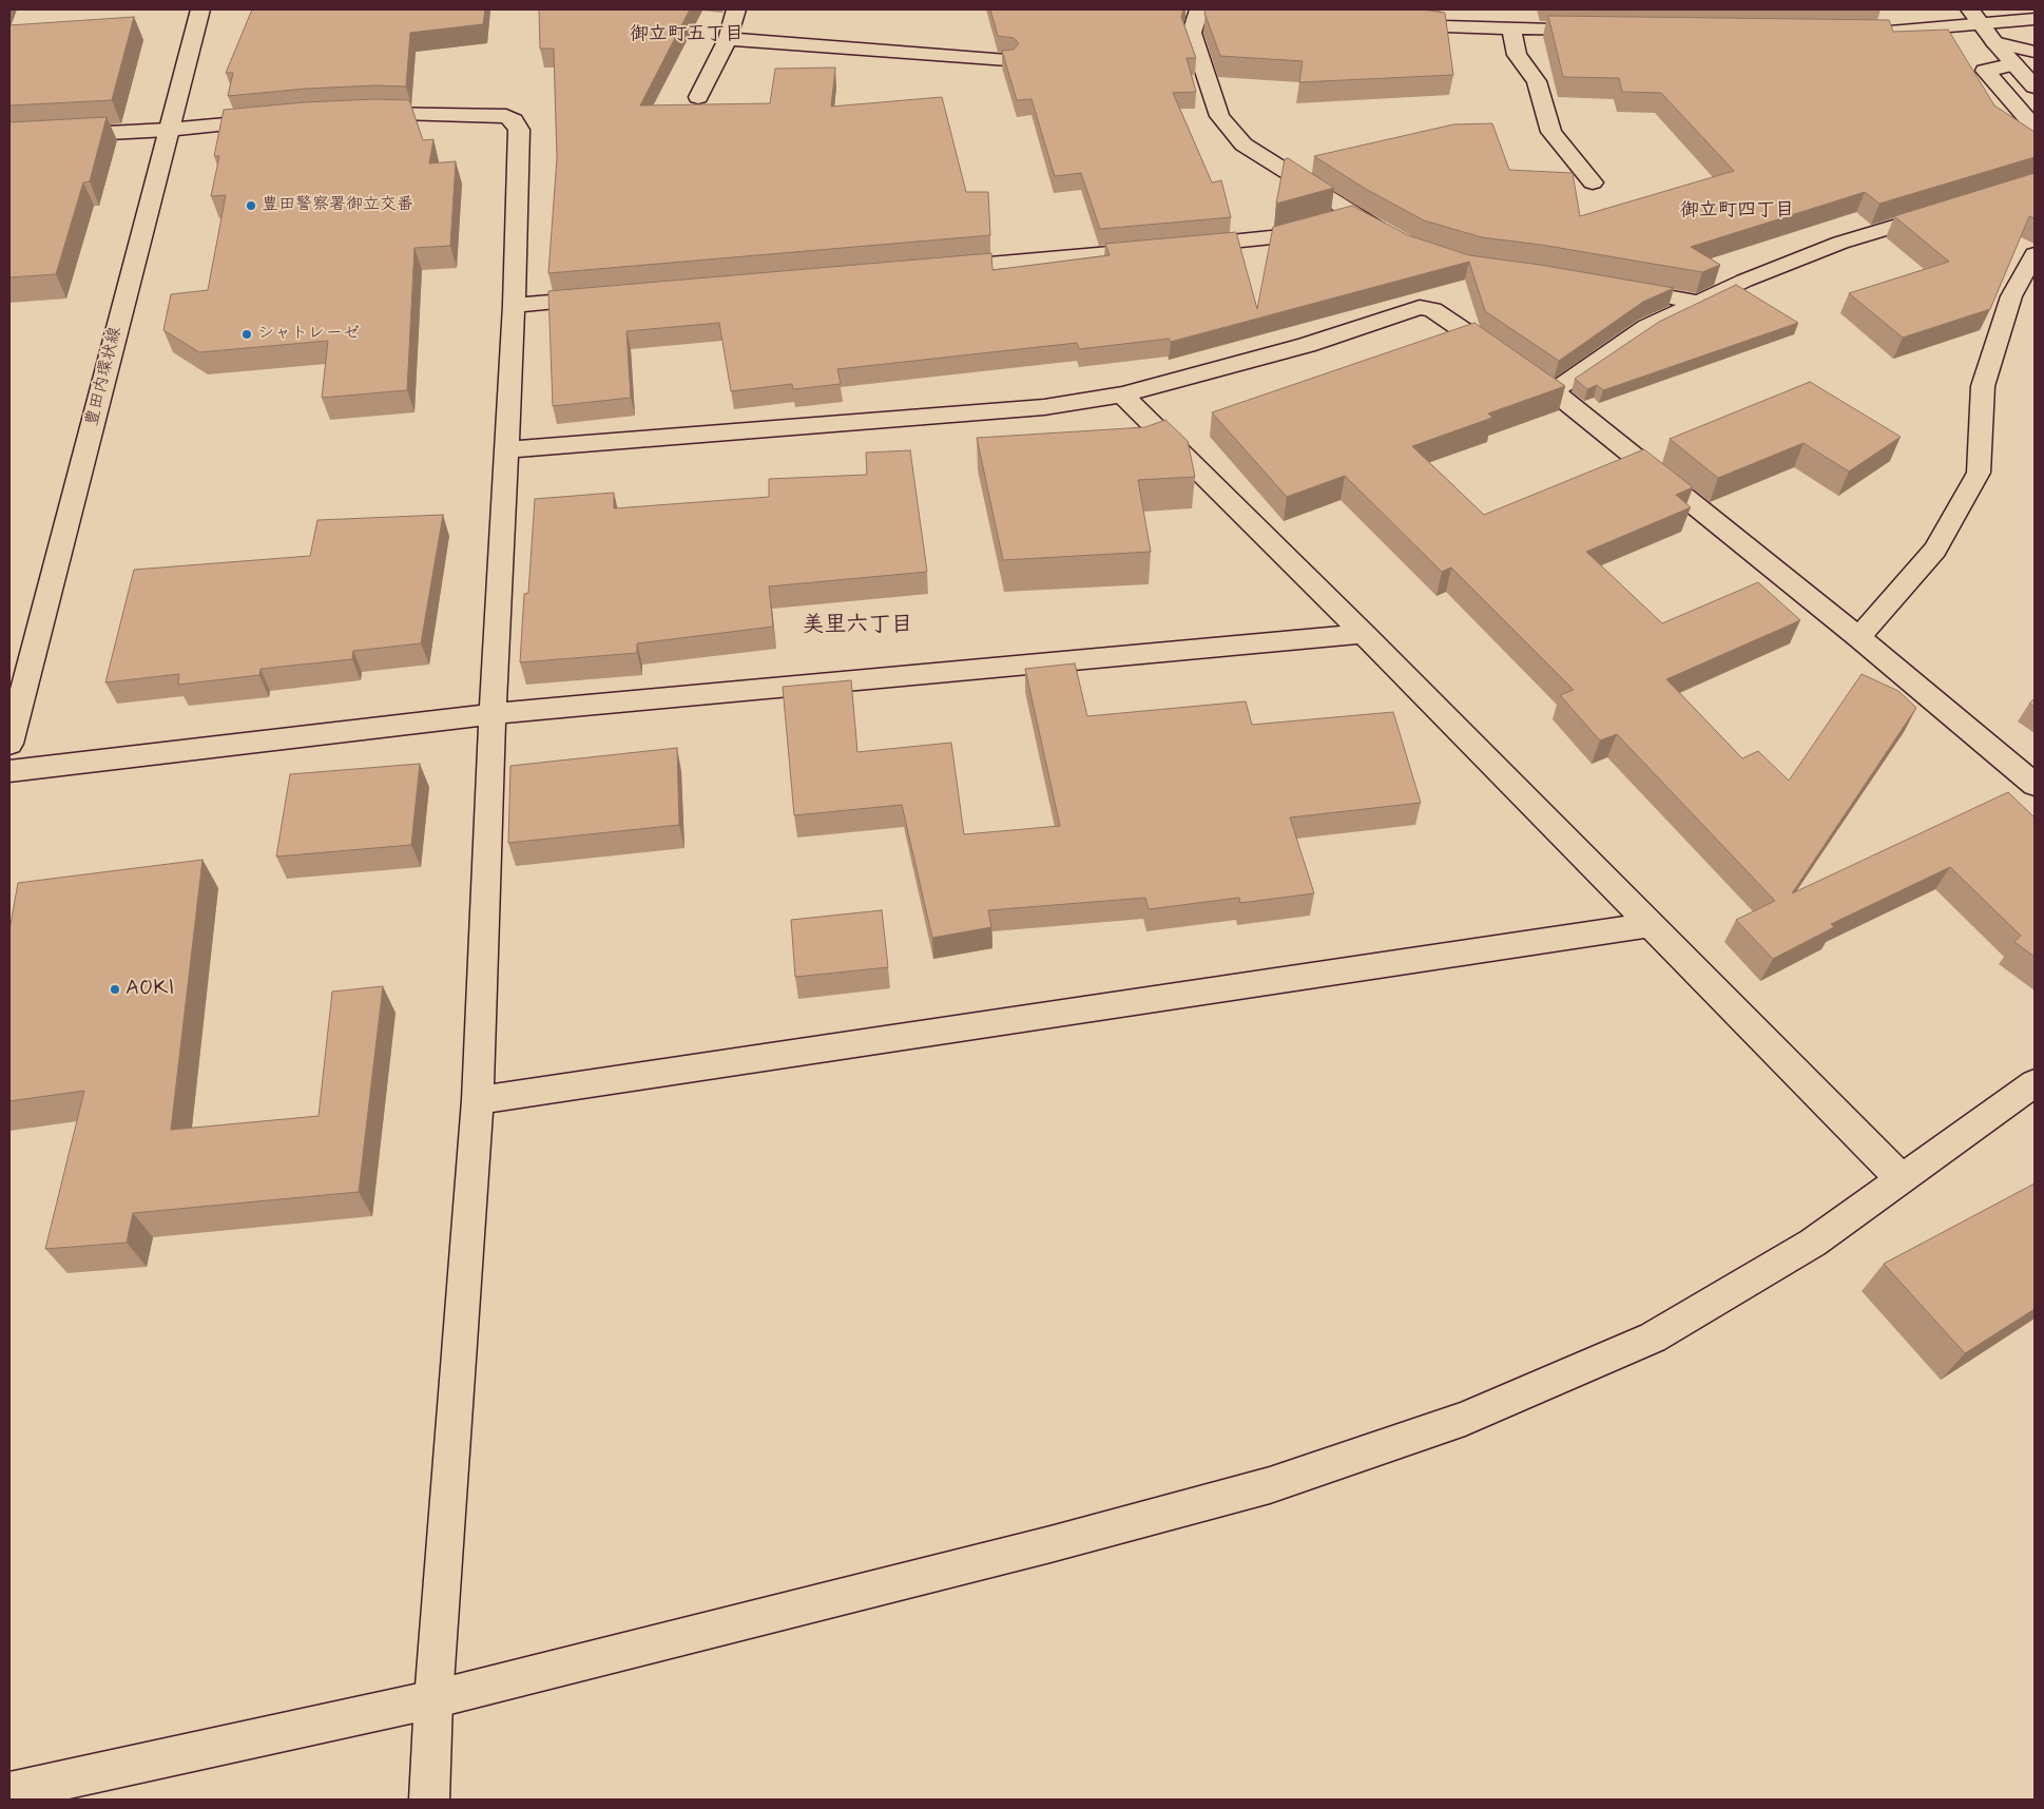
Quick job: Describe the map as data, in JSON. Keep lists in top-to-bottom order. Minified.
{"streets":{"street":["豊田内環状線"]},"districts":["御立町五丁目","御立町四丁目","美里六丁目"],"places":["豊田警察署御立交番","シャトレーゼ","AOKI"]}
